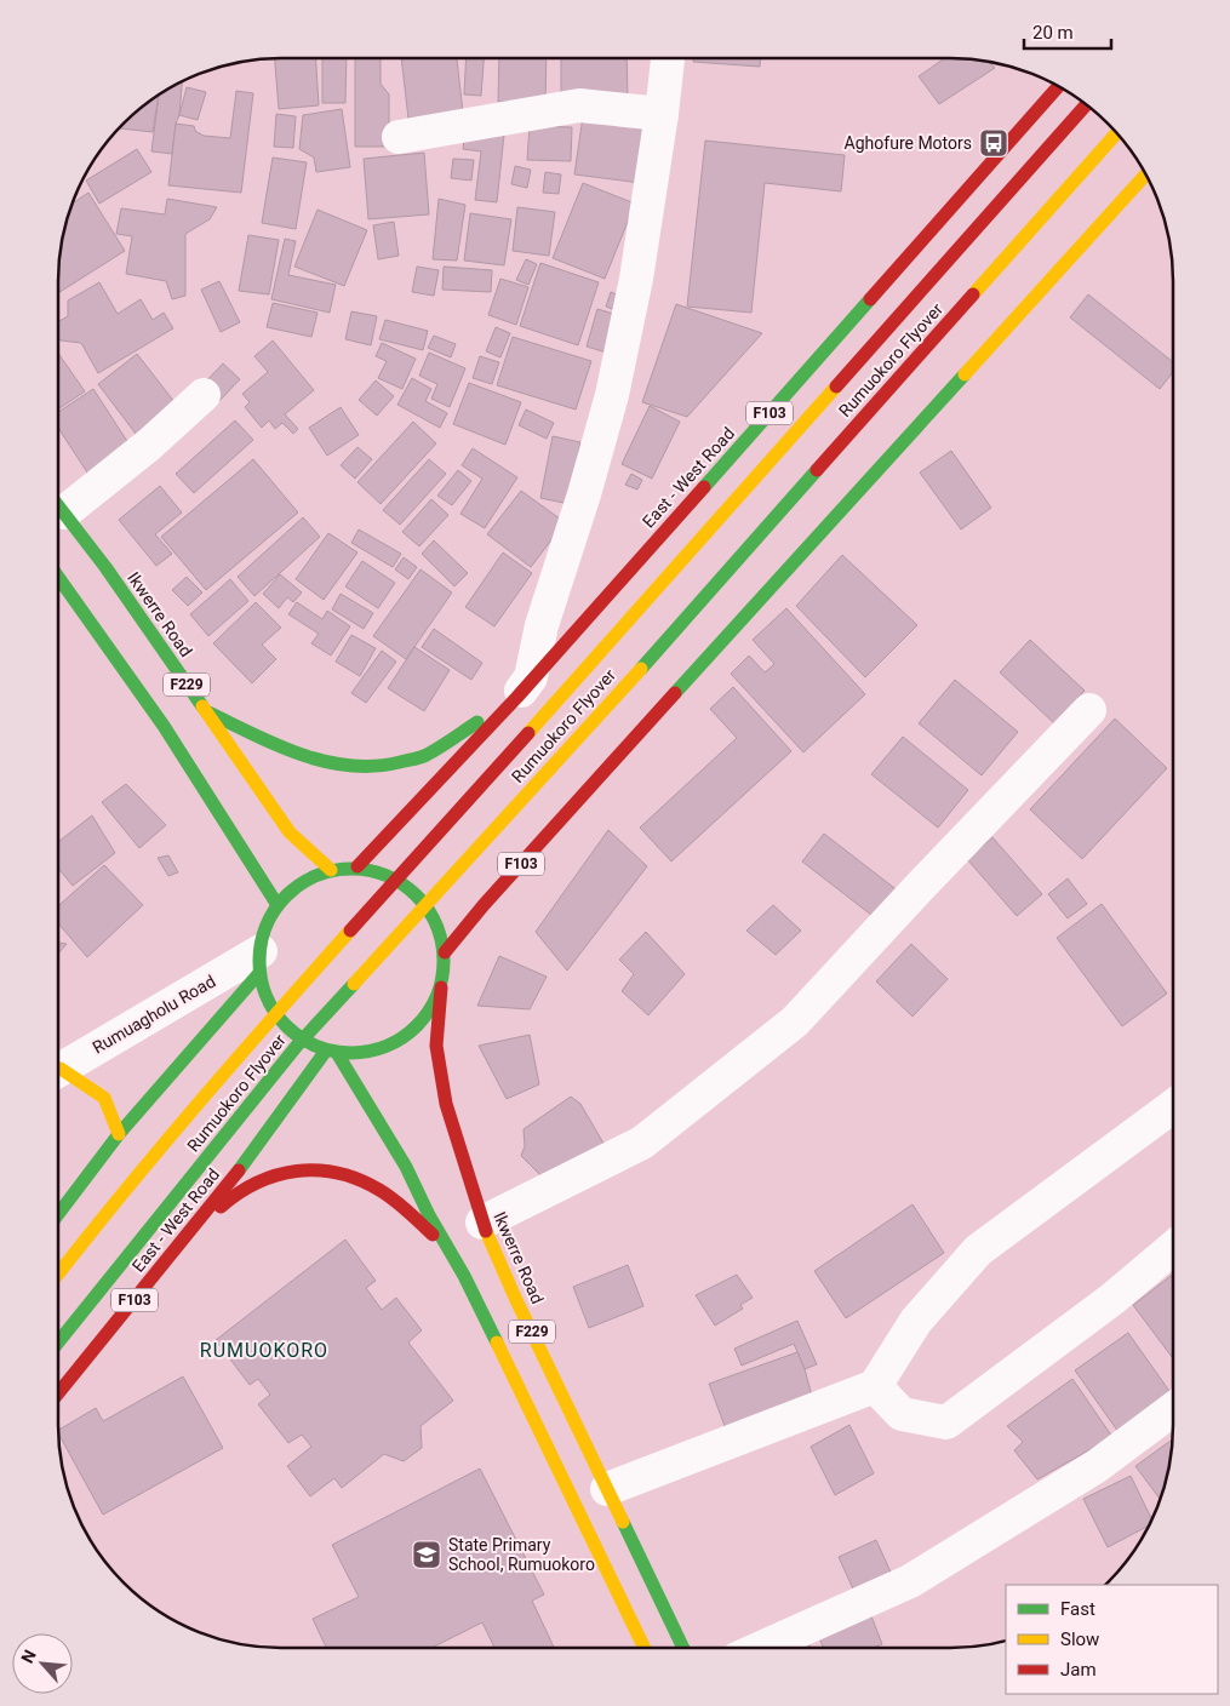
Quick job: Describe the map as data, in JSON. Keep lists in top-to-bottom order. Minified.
{"streets":{"main road":["Rumuokoro Flyover","F103","East - West Road","Ikwerre Road","F229"],"street":["Rumuagholu Road"]},"crossings":[["F103","East - West Road"],["F103","Ikwerre Road"],["F103","F229"],["F103","Rumuagholu Road"],["East - West Road","Ikwerre Road"],["East - West Road","F229"],["East - West Road","Rumuagholu Road"],["Ikwerre Road","F229"],["Ikwerre Road","Rumuagholu Road"],["F229","Rumuagholu Road"]],"districts":["RUMUOKORO"],"places":{"bus stop":["Aghofure Motors"],"school or university":["State Primary School, Rumuokoro"]},"legend":["Fast","Slow","Jam"],"scale_bar":"20 m","north":"top left"}
